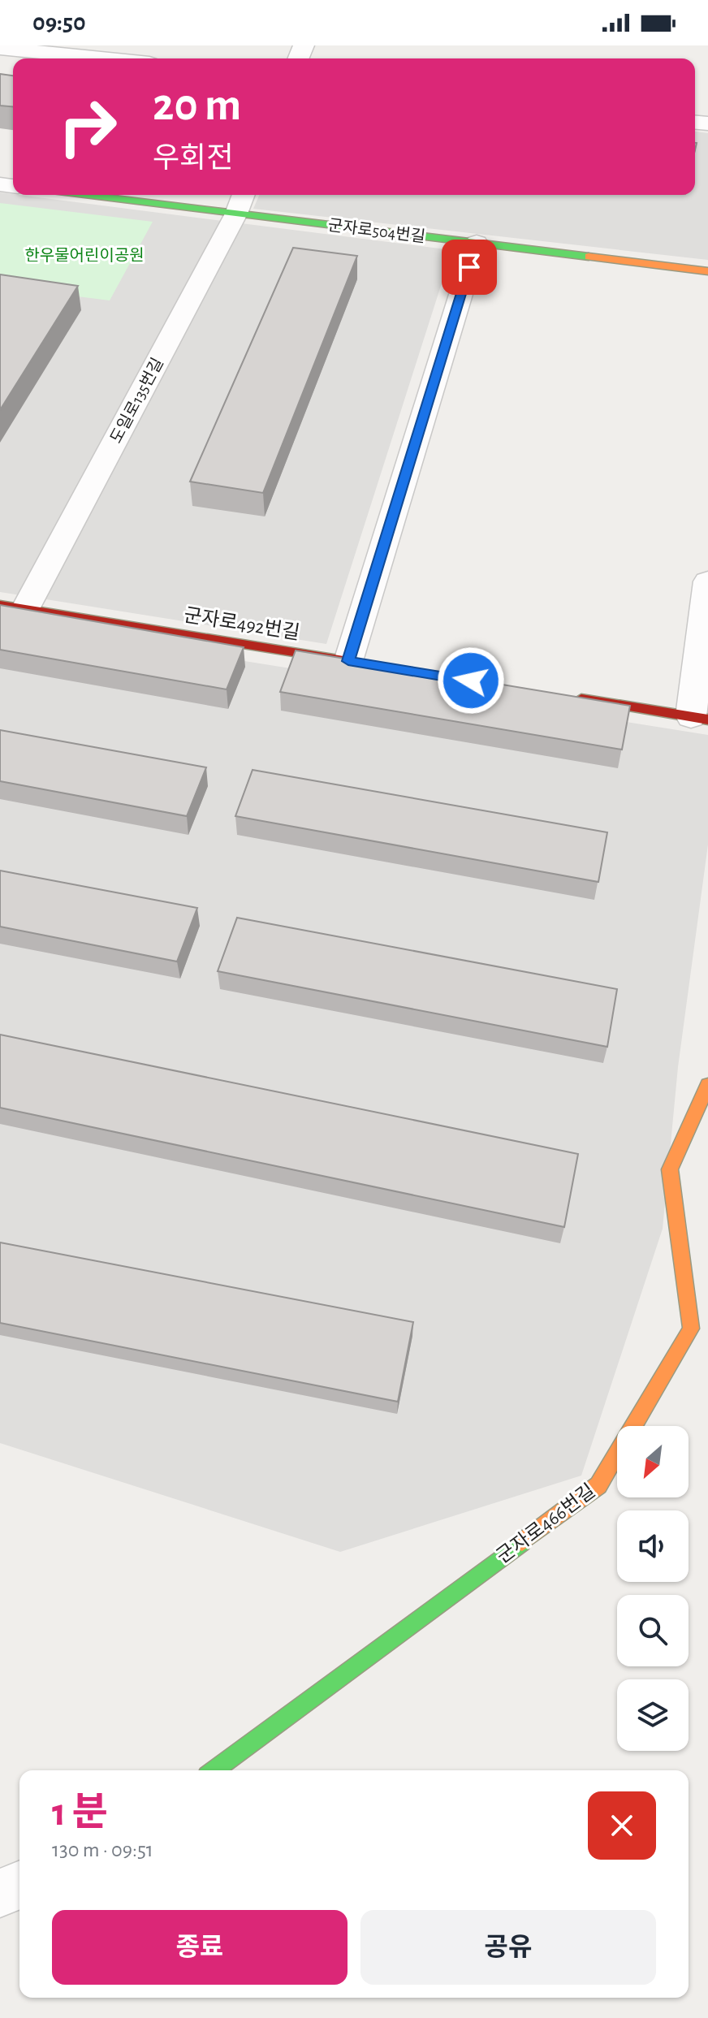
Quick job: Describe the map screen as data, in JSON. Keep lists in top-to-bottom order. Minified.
{"streets":{"street":["군자로504번길","도일로135번길","군자로492번길","군자로466번길"]},"crossings":[["군자로504번길","도일로135번길"],["도일로135번길","군자로492번길"]],"parks":["한우물어린이공원"],"north":"bottom left","page":{"status":"09:50","turn":["20 m","우회전"],"heading":["1 분","130 m · 09:51"],"buttons":["종료","공유"]}}
